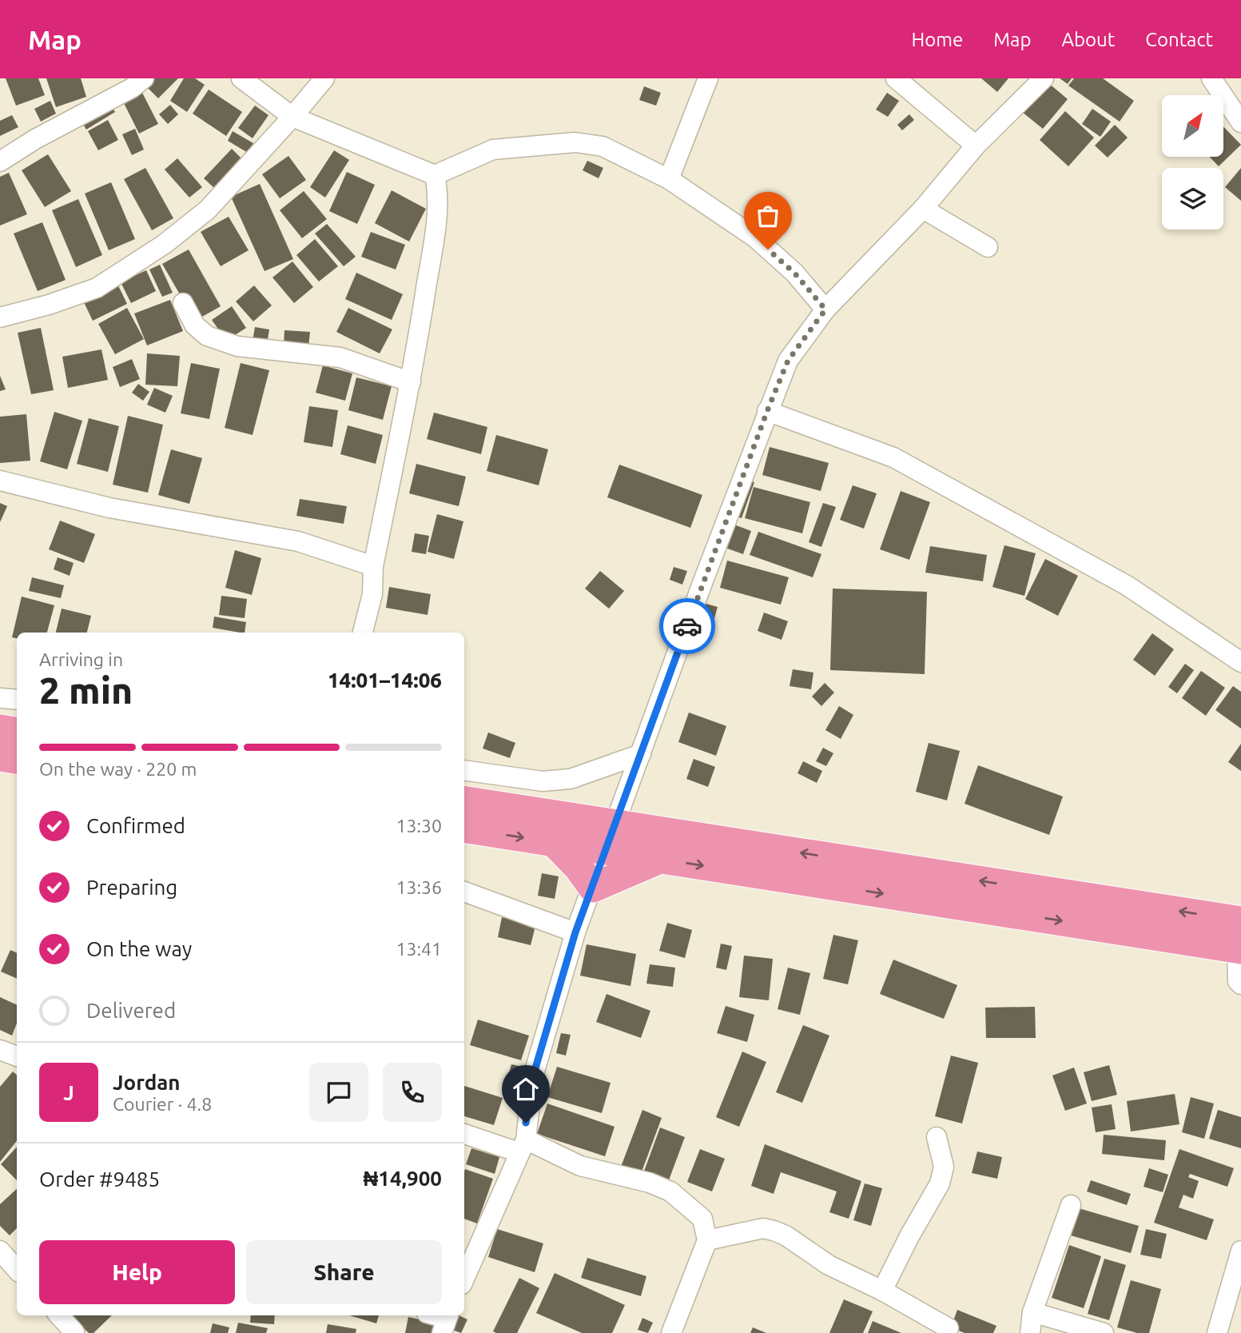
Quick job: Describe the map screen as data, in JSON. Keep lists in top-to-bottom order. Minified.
{"north":"top right","page":{"header":"Map","nav":["Home","Map","About","Contact"],"heading":["2 min","Arriving in","14:01–14:06"],"panel":["Jordan","Courier · 4.8","Order #9485","₦14,900"],"bar":"On the way · 220 m","list":[["Confirmed","13:30"],["Preparing","13:36"],["On the way","13:41"],"Delivered"],"round":"J","buttons":["Help","Share"]}}
